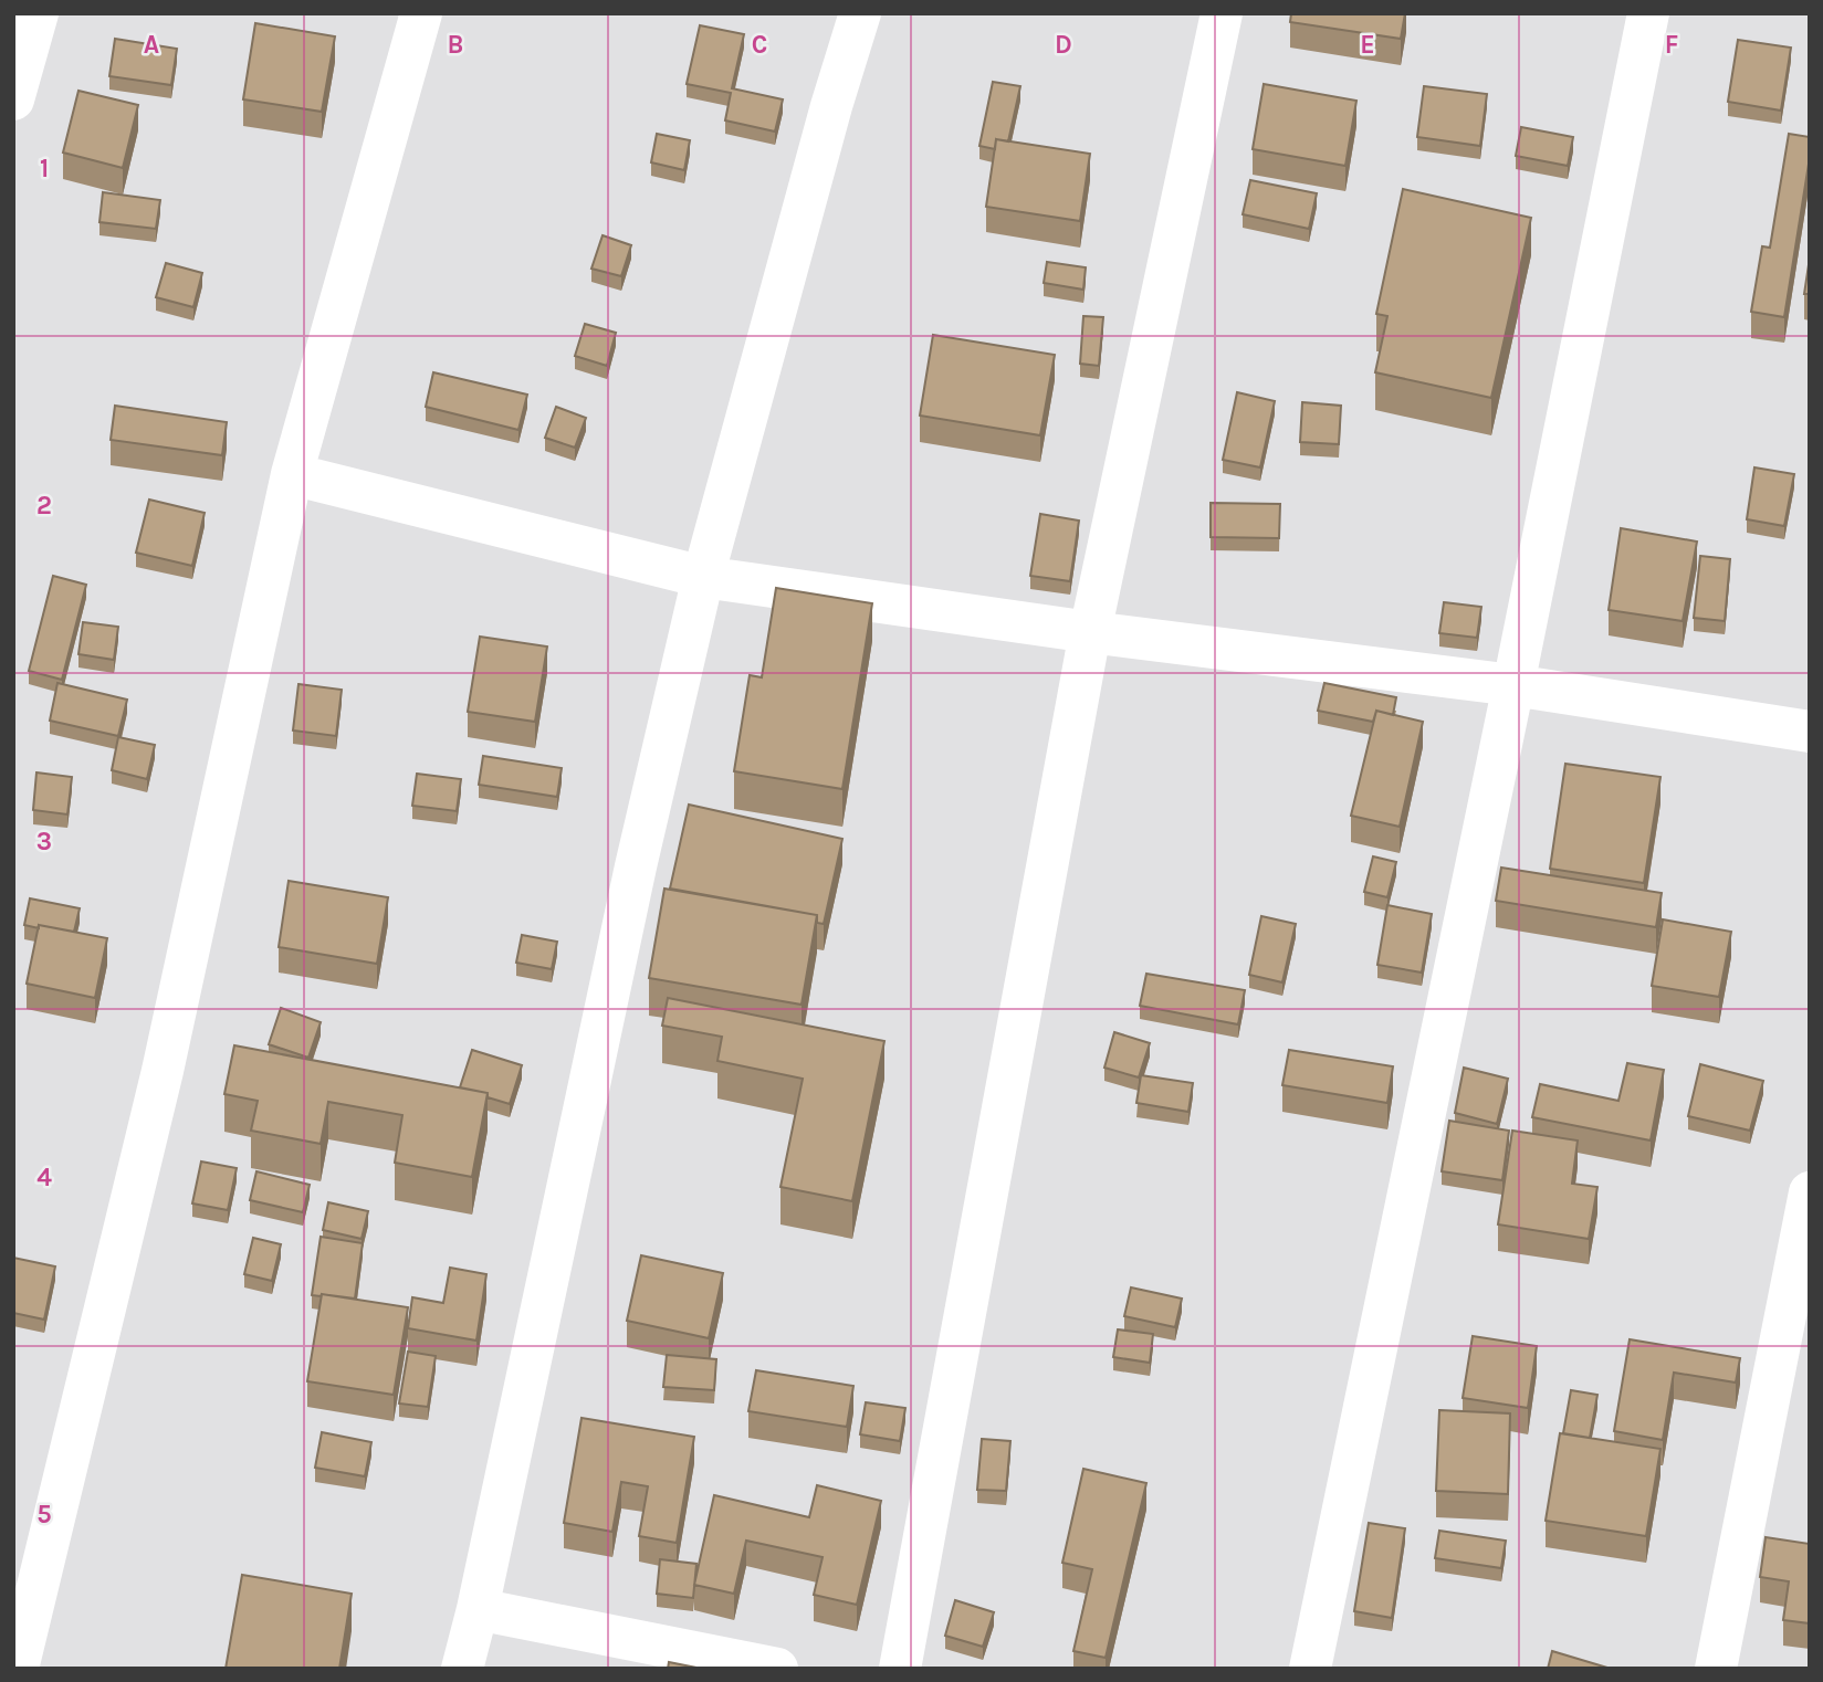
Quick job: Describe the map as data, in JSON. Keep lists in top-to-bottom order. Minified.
{"grid":{"columns":["A","B","C","D","E","F"],"rows":["1","2","3","4","5"]}}
